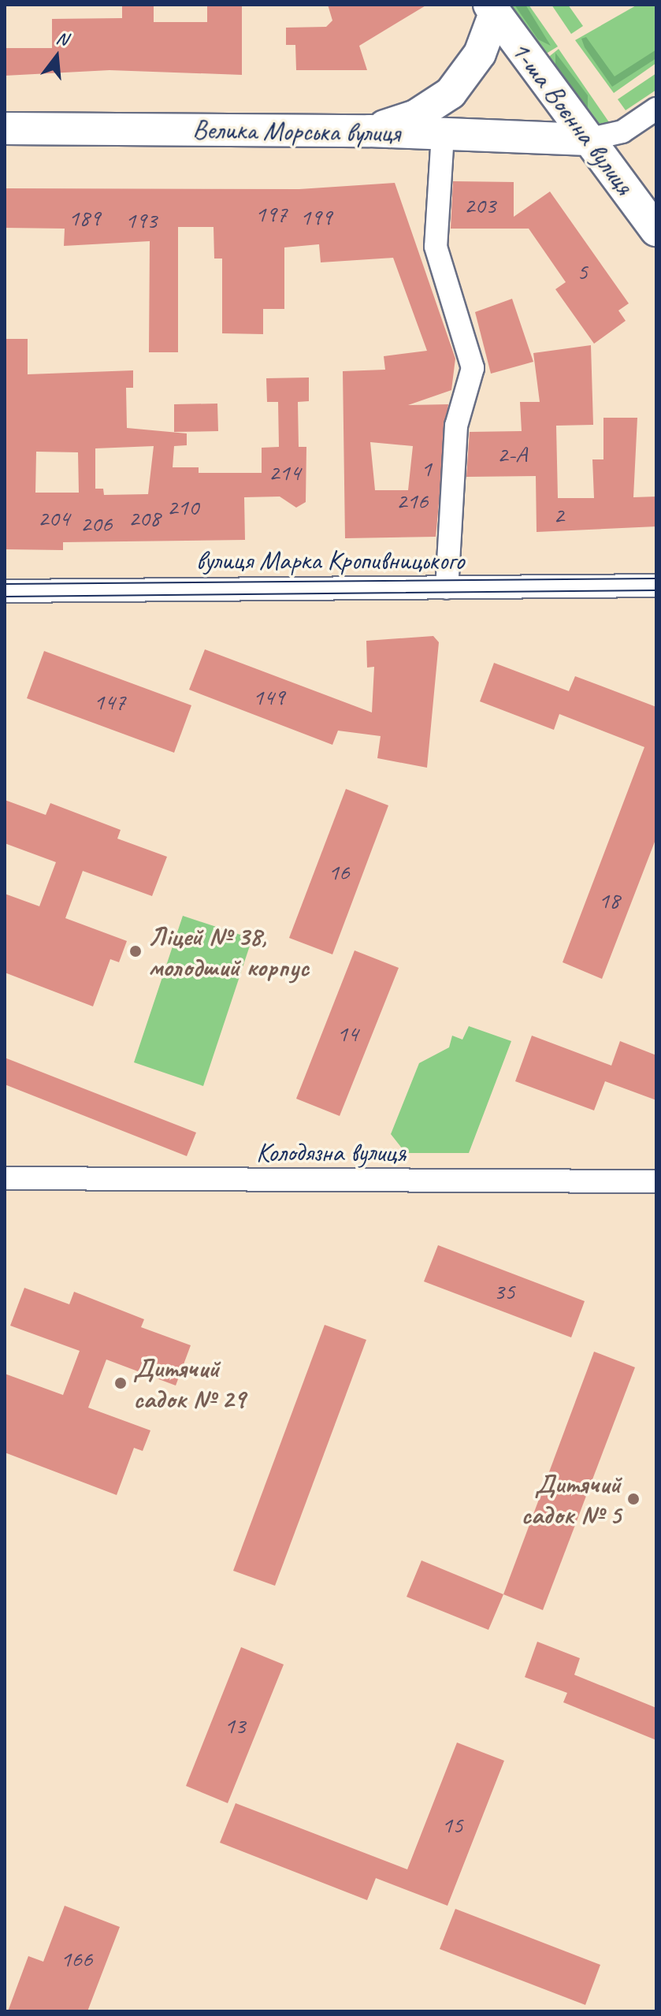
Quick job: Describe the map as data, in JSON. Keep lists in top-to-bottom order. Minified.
{"streets":{"street":["1-ша Воєнна вулиця","Велика Морська вулиця","вулиця Марка Кропивницького","Колодязна вулиця"]},"crossings":[["1-ша Воєнна вулиця","Велика Морська вулиця"]],"places":["Ліцей № 38, молодший корпус","Дитячий садок № 29","Дитячий садок № 5"],"house_numbers":["203","197","199","189","193","5","2-А","1","214","216","210","2","204","208","206","149","147","16","18","14","35","13","15","166"],"north":"top"}
